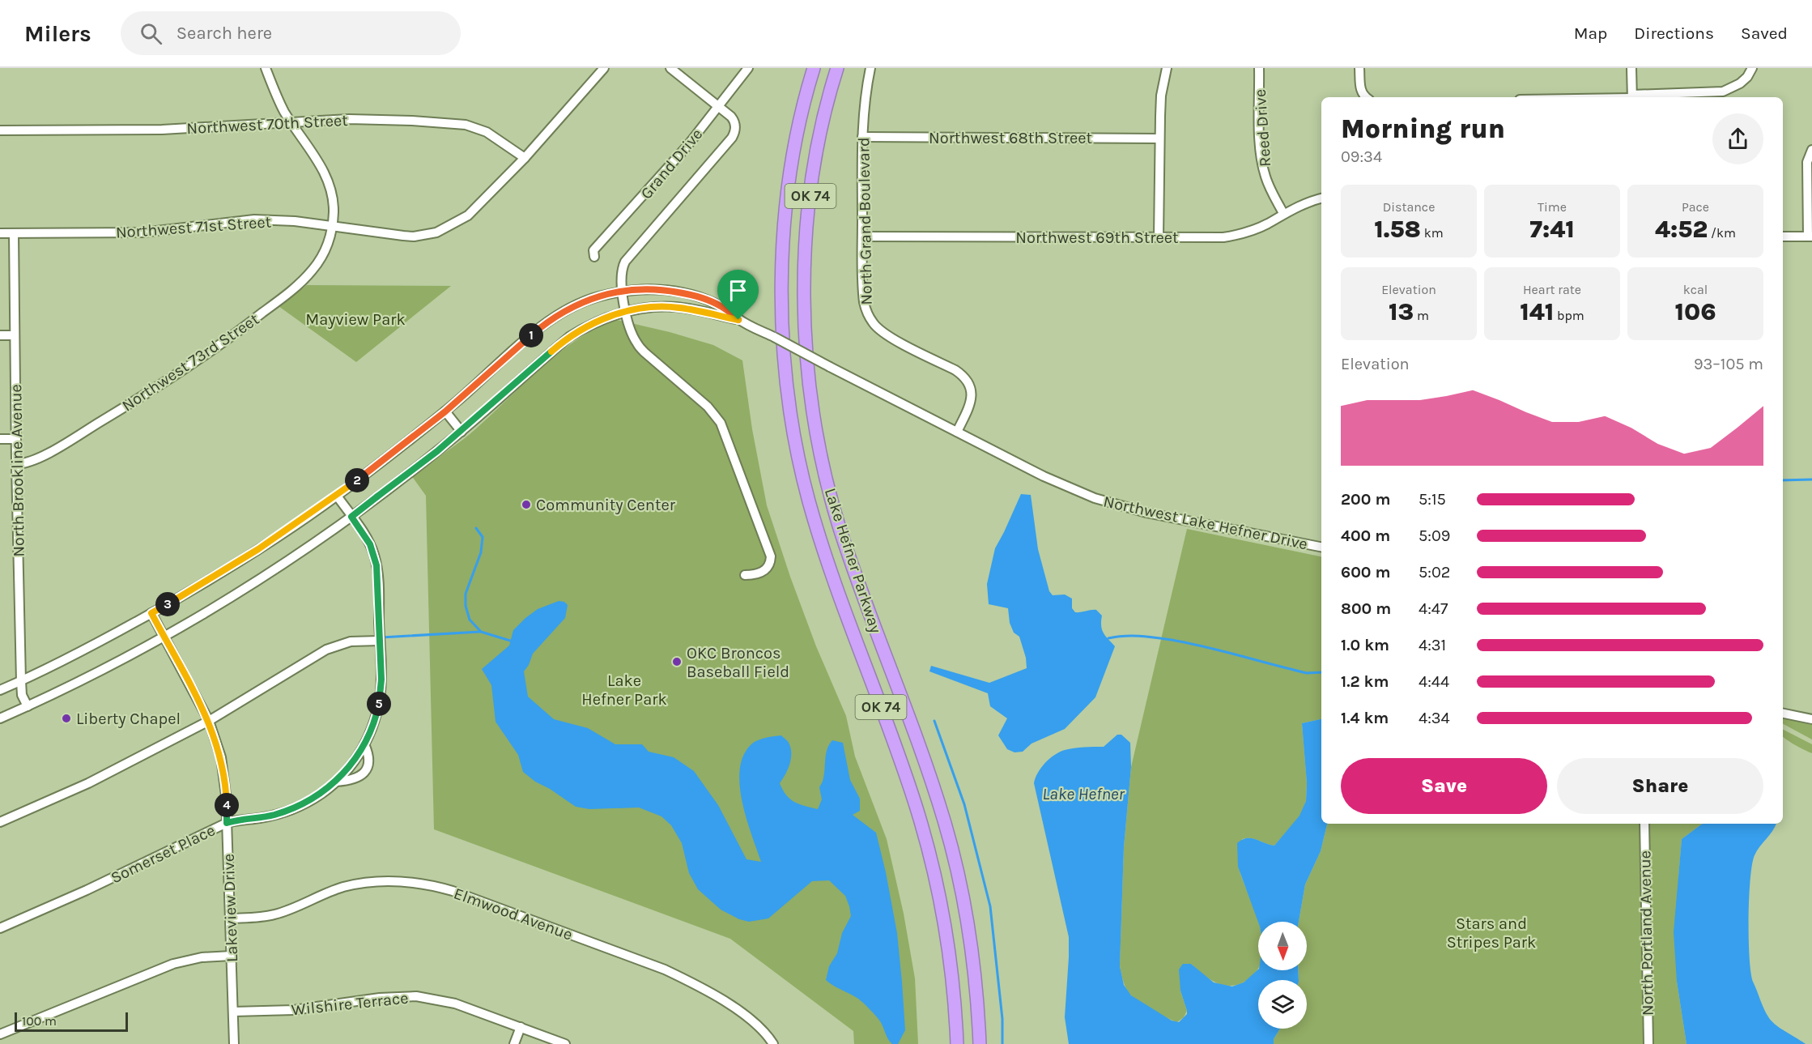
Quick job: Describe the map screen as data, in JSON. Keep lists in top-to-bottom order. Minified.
{"streets":{"highway":["OK 74","Lake Hefner Parkway"],"street":["Northwest 70th Street","Reed Drive","Northwest 68th Street","Grand Drive","North Grand Boulevard","Northwest 71st Street","Northwest 69th Street","Northwest 73rd Street","North Brookline Avenue","Northwest Lake Hefner Drive","Somerset Place","Lakeview Drive","Elmwood Avenue","North Portland Avenue","Wilshire Terrace"]},"crossings":[["Northwest 70th Street","Northwest 71st Street"],["Northwest 70th Street","Northwest 73rd Street"],["Reed Drive","Northwest 69th Street"],["Northwest 68th Street","North Grand Boulevard"],["North Grand Boulevard","Northwest 69th Street"],["North Grand Boulevard","Northwest Lake Hefner Drive"],["Northwest 71st Street","Northwest 73rd Street"],["Northwest 71st Street","North Brookline Avenue"],["Northwest 73rd Street","North Brookline Avenue"],["Somerset Place","Lakeview Drive"],["Lakeview Drive","Elmwood Avenue"],["Lakeview Drive","Wilshire Terrace"]],"water":["Lake Hefner"],"parks":["Mayview Park","Lake Hefner Park","Stars and Stripes Park"],"places":["Community Center","OKC Broncos Baseball Field","Liberty Chapel"],"scale_bar":"100 m","north":"bottom","page":{"header":"Milers","search":"Search here","nav":["Map","Directions","Saved"],"heading":["Morning run","09:34"],"stats":[["Distance","1.58 km"],["Time","7:41"],["Pace","4:52 /km"],["Elevation","13 m"],["Heart rate","141 bpm"],["kcal","106"]],"pins":["1","2","3","5","4"],"chart":["Elevation","93–105 m"],"list":[{"name":"200 m","note":"5:15"},{"name":"400 m","note":"5:09"},{"name":"600 m","note":"5:02"},{"name":"800 m","note":"4:47"},{"name":"1.0 km","note":"4:31"},{"name":"1.2 km","note":"4:44"},{"name":"1.4 km","note":"4:34"}],"buttons":["Save","Share"],"scale":"100 m"}}
